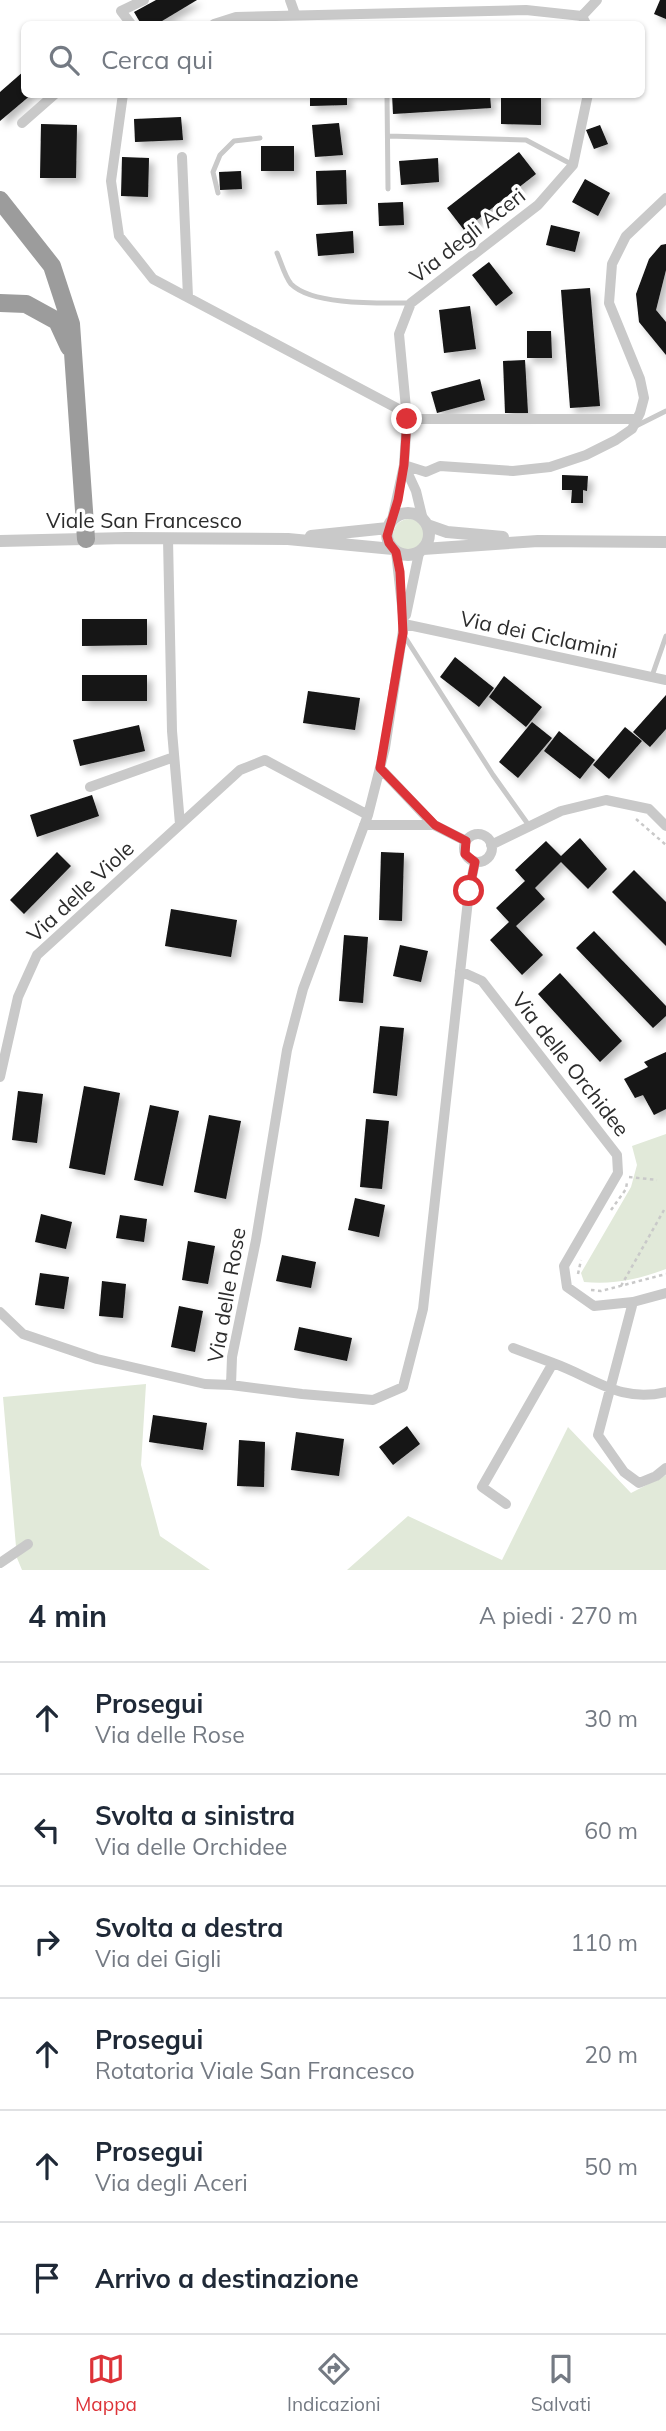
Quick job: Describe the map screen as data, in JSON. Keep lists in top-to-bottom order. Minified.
{"streets":{"street":["Via degli Aceri","Viale San Francesco","Via dei Ciclamini","Via delle Viole","Via delle Orchidee","Via delle Rose"]},"crossings":[["Via degli Aceri","Viale San Francesco"],["Via dei Ciclamini","Via delle Rose"],["Via delle Viole","Via delle Rose"],["Via delle Orchidee","Via delle Rose"]],"page":{"search":"Cerca qui","heading":["4 min","A piedi · 270 m"],"list":[["Prosegui","Via delle Rose","30 m"],["Svolta a sinistra","Via delle Orchidee","60 m"],["Svolta a destra","Via dei Gigli","110 m"],["Prosegui","Rotatoria Viale San Francesco","20 m"],["Prosegui","Via degli Aceri","50 m"],"Arrivo a destinazione"],"nav":["Mappa","Indicazioni","Salvati"]}}
